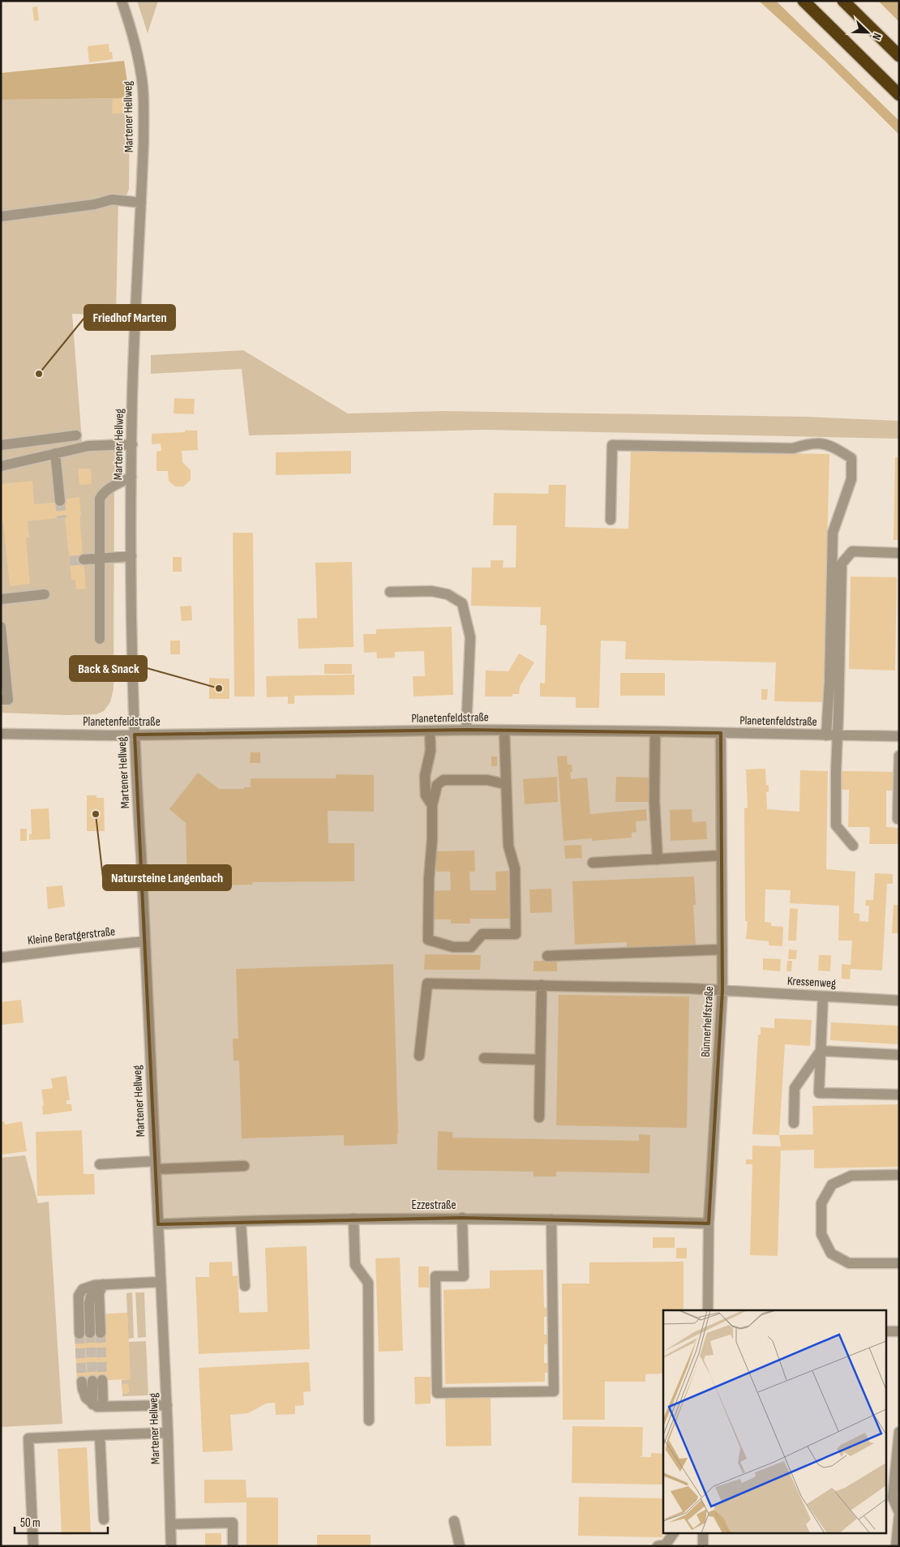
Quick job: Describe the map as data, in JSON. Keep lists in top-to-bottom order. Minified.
{"streets":{"street":["Martener Hellweg","Planetenfeldstraße","Kleine Beratgerstraße","Kressenweg","Bünnerhelfstraße","Ezzestraße"]},"crossings":[["Martener Hellweg","Planetenfeldstraße"],["Martener Hellweg","Kleine Beratgerstraße"],["Martener Hellweg","Ezzestraße"],["Planetenfeldstraße","Bünnerhelfstraße"],["Kressenweg","Bünnerhelfstraße"],["Bünnerhelfstraße","Ezzestraße"]],"places":["Friedhof Marten","Back & Snack","Natursteine Langenbach"],"scale_bar":"50 m","north":"bottom right"}
